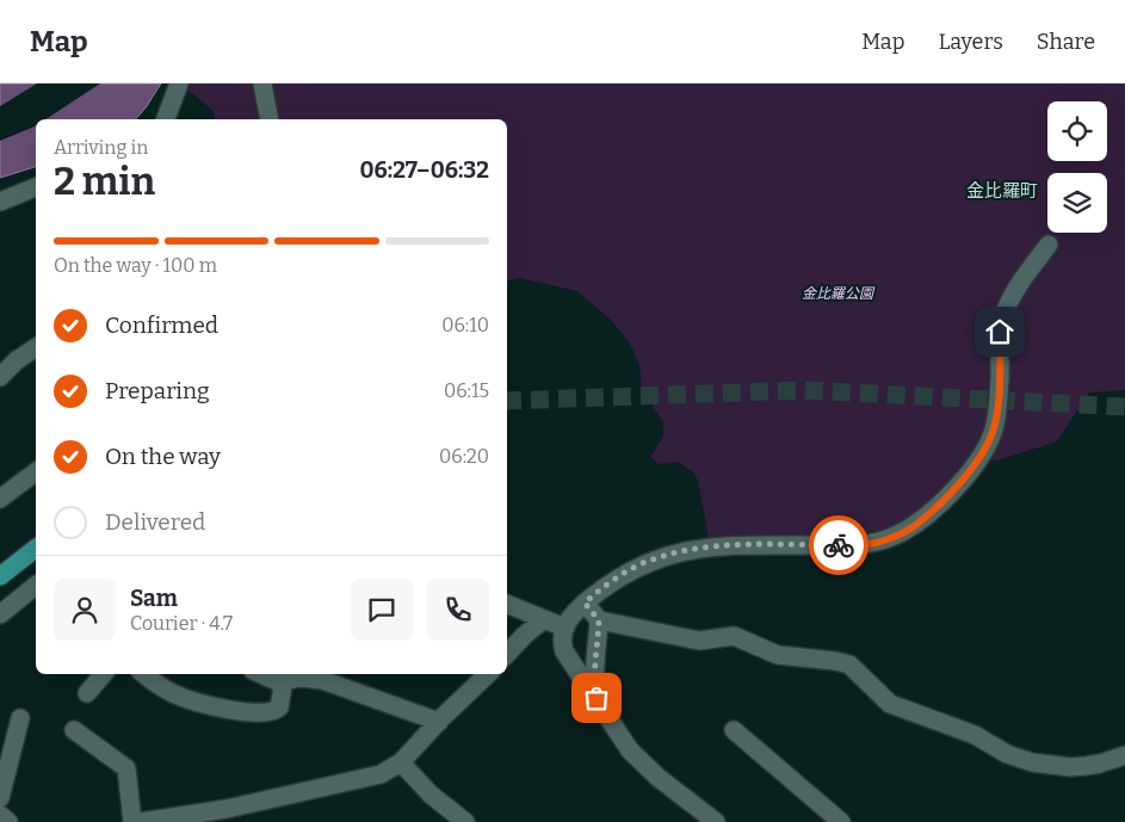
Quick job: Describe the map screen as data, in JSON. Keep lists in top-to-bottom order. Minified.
{"districts":["金比羅町"],"parks":["金比羅公園"],"page":{"header":"Map","nav":["Map","Layers","Share"],"heading":["2 min","Arriving in","06:27–06:32"],"panel":["Sam","Courier · 4.7"],"bar":"On the way · 100 m","list":[["Confirmed","06:10"],["Preparing","06:15"],["On the way","06:20"],"Delivered"]}}
